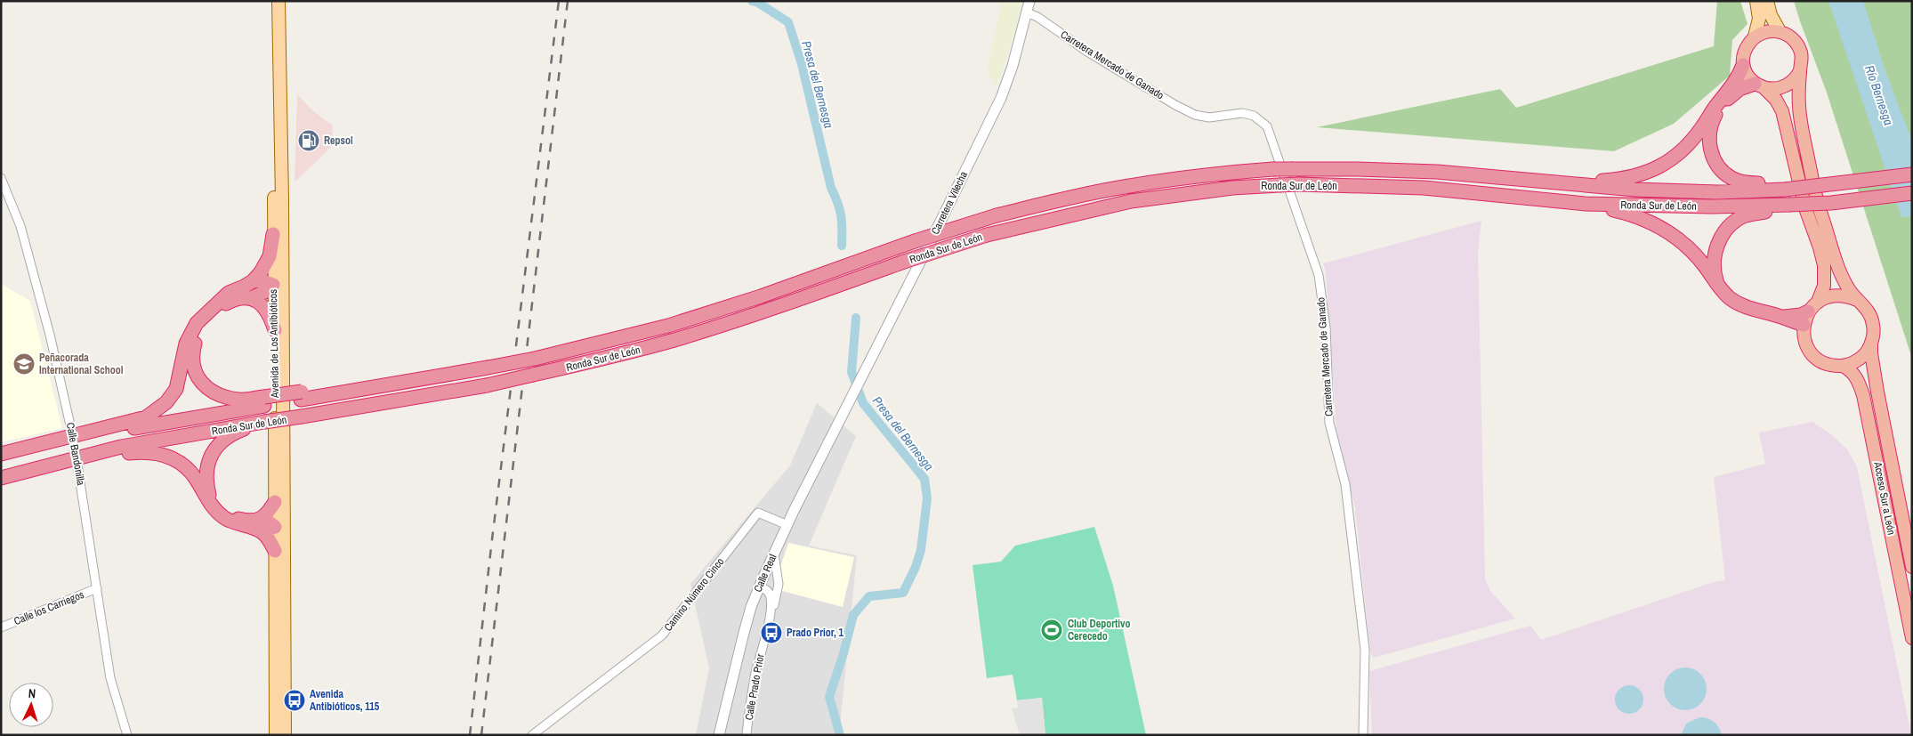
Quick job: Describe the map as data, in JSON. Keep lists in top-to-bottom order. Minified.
{"streets":{"highway":["Ronda Sur de León","Acceso Sur a León"],"main road":["Avenida de Los Antibióticos"],"street":["Carretera Mercado de Ganado","Carretera Vilecha","Calle Bandonilla","Calle Real","Camino Número Cinco","Calle los Carriegos","Calle Prado Prior"]},"crossings":[["Carretera Mercado de Ganado","Carretera Vilecha"],["Carretera Vilecha","Calle Real"],["Calle Bandonilla","Calle los Carriegos"],["Calle Real","Camino Número Cinco"],["Calle Real","Calle Prado Prior"]],"water":["Presa del Bernesga","Río Bernesga"],"places":{"fuel station":["Repsol"],"school or university":["Peñacorada International School"],"sports":["Club Deportivo Cerecedo"],"bus stop":["Prado Prior, 1","Avenida Antibióticos, 115"]},"north":"top"}
